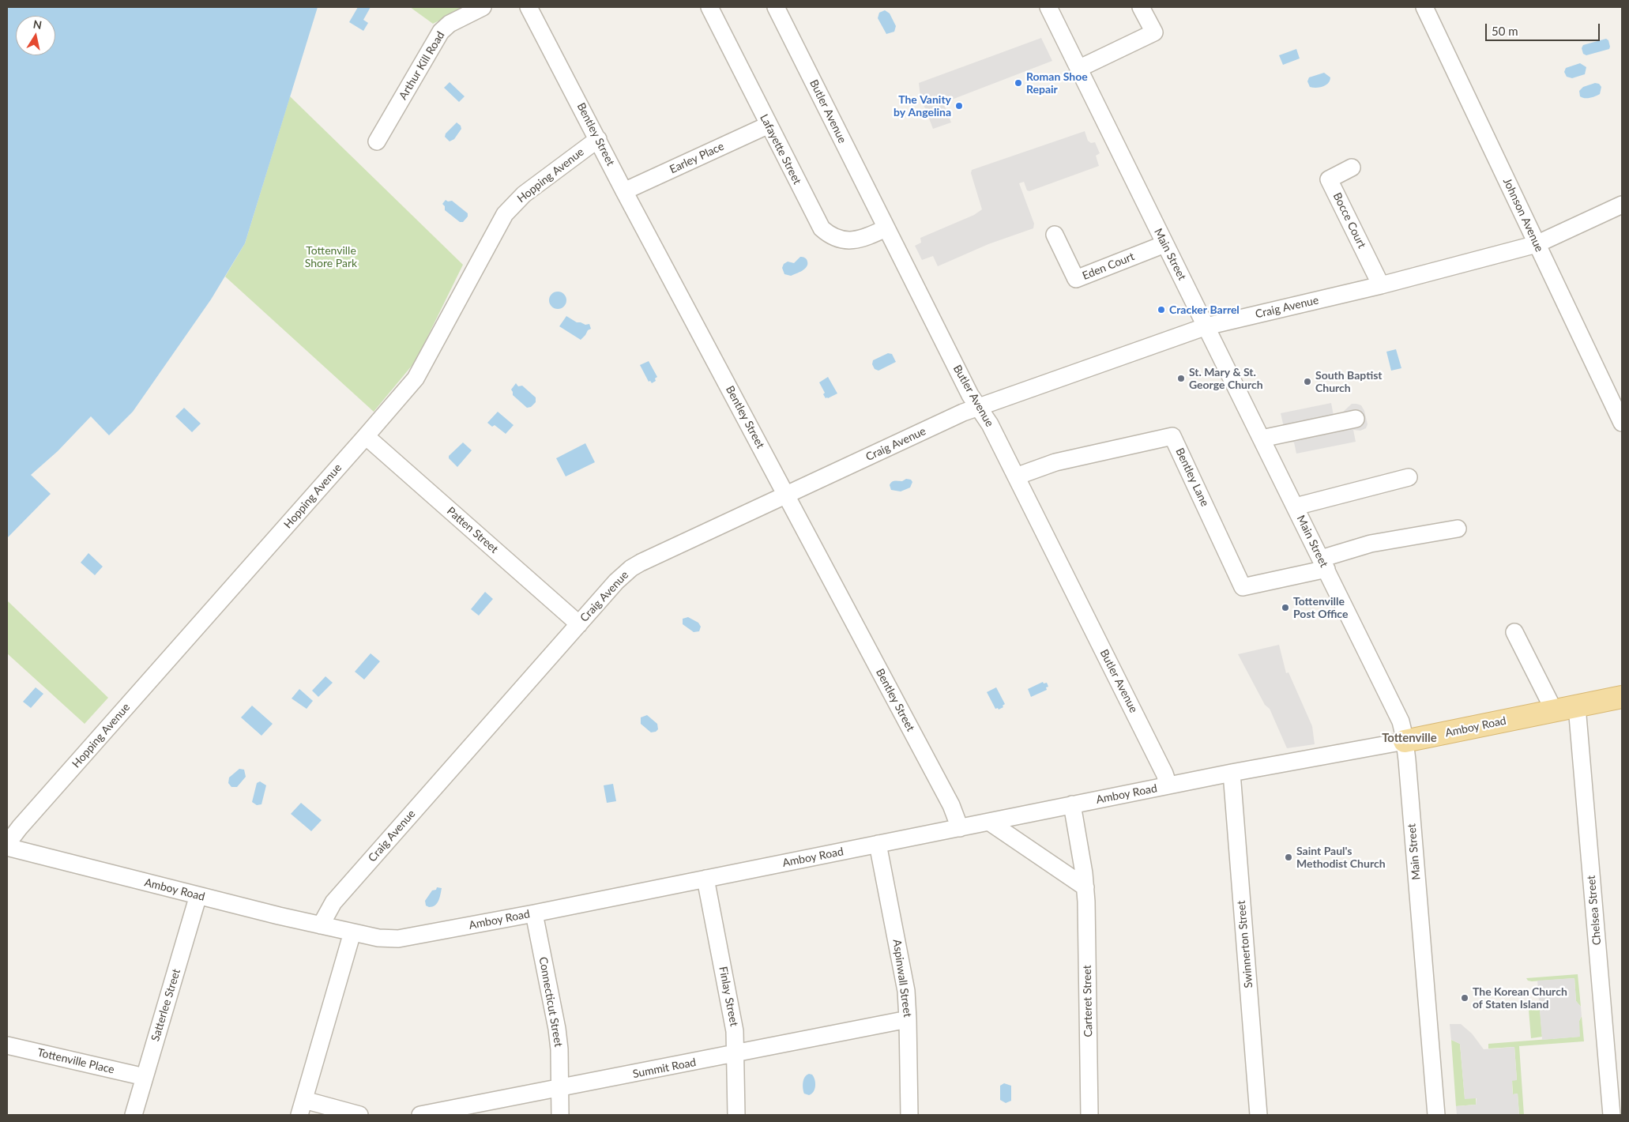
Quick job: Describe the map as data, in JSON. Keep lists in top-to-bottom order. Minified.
{"streets":{"main road":["Amboy Road"],"street":["Arthur Kill Road","Butler Avenue","Bentley Street","Lafayette Street","Earley Place","Hopping Avenue","Johnson Avenue","Bocce Court","Main Street","Eden Court","Craig Avenue","Bentley Lane","Patten Street","Chelsea Street","Swinnerton Street","Aspinwall Street","Finlay Street","Carteret Street","Connecticut Street","Satterlee Street","Tottenville Place","Summit Road"]},"crossings":[["Butler Avenue","Lafayette Street"],["Butler Avenue","Craig Avenue"],["Butler Avenue","Bentley Lane"],["Butler Avenue","Amboy Road"],["Bentley Street","Earley Place"],["Bentley Street","Hopping Avenue"],["Bentley Street","Craig Avenue"],["Bentley Street","Amboy Road"],["Lafayette Street","Earley Place"],["Hopping Avenue","Patten Street"],["Johnson Avenue","Craig Avenue"],["Bocce Court","Craig Avenue"],["Main Street","Eden Court"],["Main Street","Craig Avenue"],["Main Street","Bentley Lane"],["Main Street","Amboy Road"],["Craig Avenue","Patten Street"],["Craig Avenue","Amboy Road"],["Amboy Road","Chelsea Street"],["Amboy Road","Swinnerton Street"],["Amboy Road","Aspinwall Street"],["Amboy Road","Finlay Street"],["Amboy Road","Carteret Street"],["Amboy Road","Connecticut Street"],["Amboy Road","Satterlee Street"],["Aspinwall Street","Summit Road"],["Finlay Street","Summit Road"],["Connecticut Street","Summit Road"],["Satterlee Street","Tottenville Place"]],"districts":["Tottenville"],"parks":["Tottenville Shore Park"],"places":["Roman Shoe Repair","The Vanity by Angelina","Cracker Barrel","St. Mary & St. George Church","South Baptist Church","Tottenville Post Office","Saint Paul's Methodist Church","The Korean Church of Staten Island"],"scale_bar":"50 m","north":"top"}
